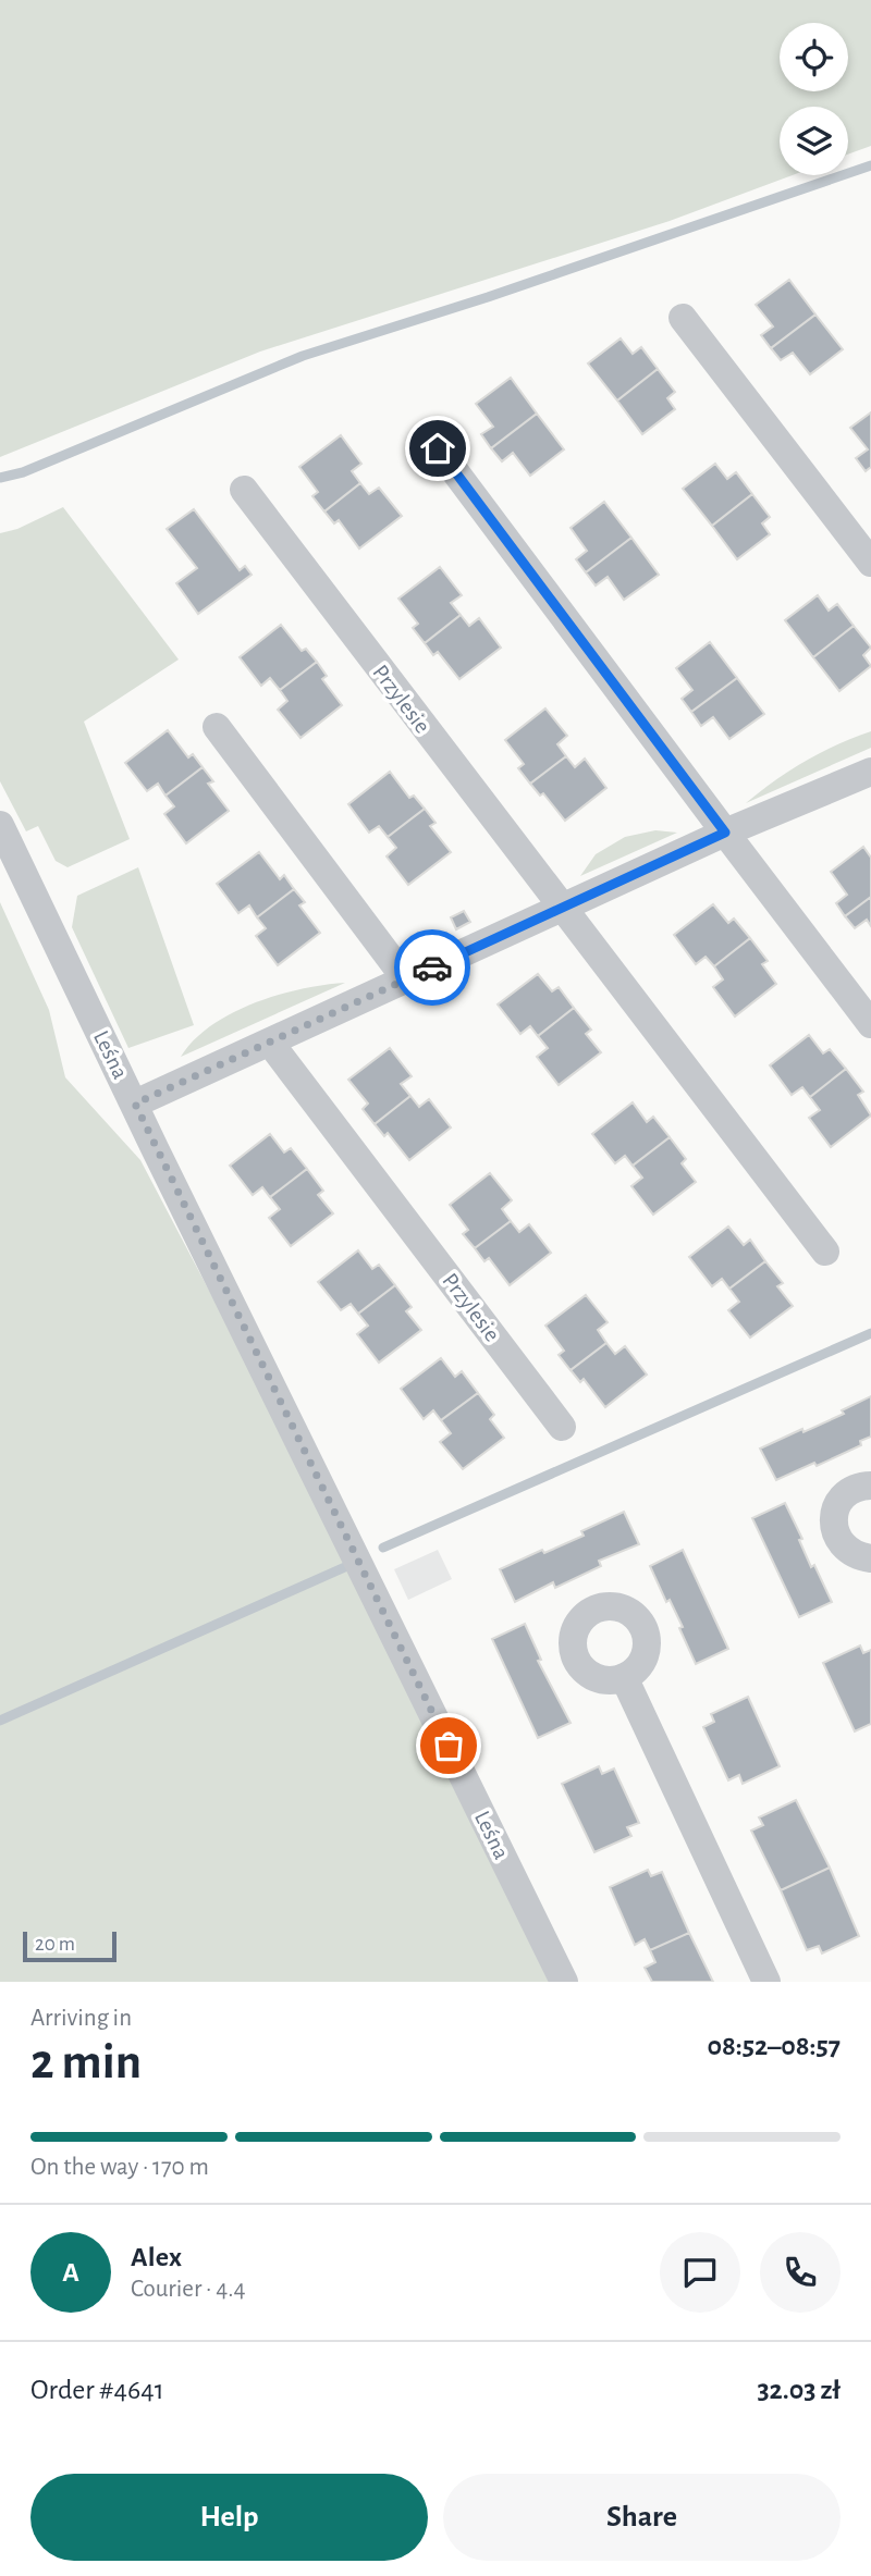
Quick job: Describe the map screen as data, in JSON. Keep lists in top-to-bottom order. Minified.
{"streets":{"street":["Przylesie","Leśna"]},"scale_bar":"20 m","page":{"scale":"20 m","heading":["2 min","Arriving in","08:52–08:57"],"panel":["Alex","Courier · 4.4","Order #4641","32.03 zł"],"bar":"On the way · 170 m","round":"A","buttons":["Help","Share"]}}
